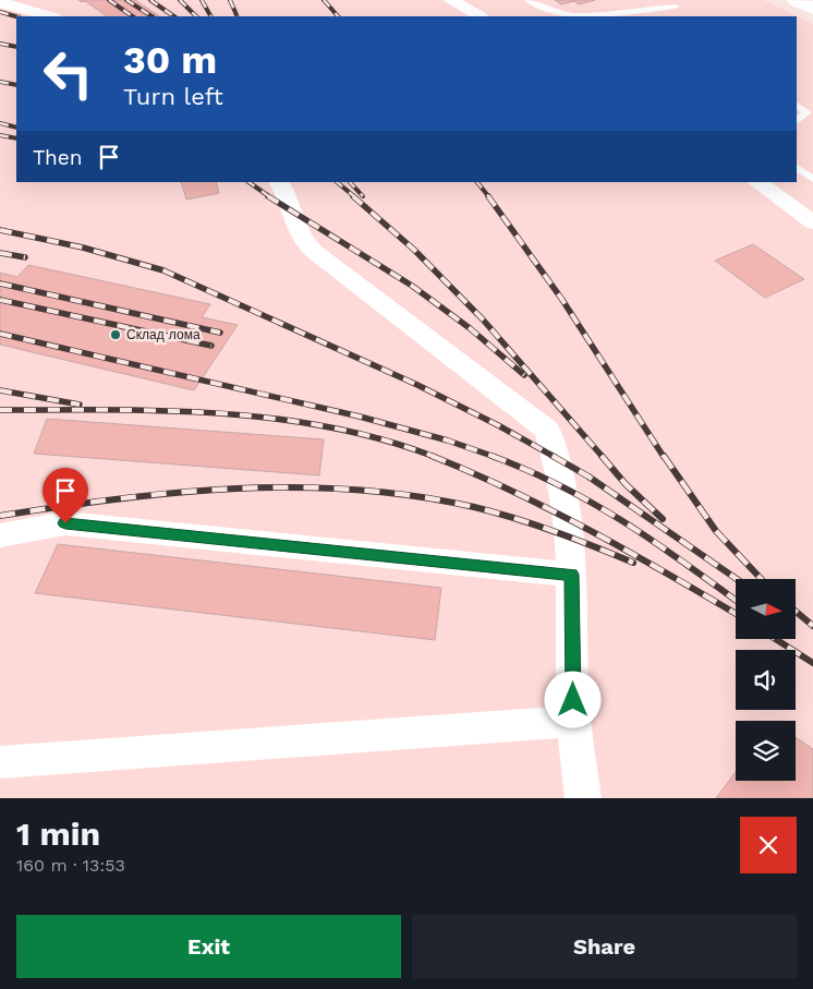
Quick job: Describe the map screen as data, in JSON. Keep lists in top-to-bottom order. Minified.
{"places":["Склад лома"],"north":"right","page":{"turn":["30 m","Turn left"],"then":"Then","heading":["1 min","160 m · 13:53"],"buttons":["Exit","Share"]}}
